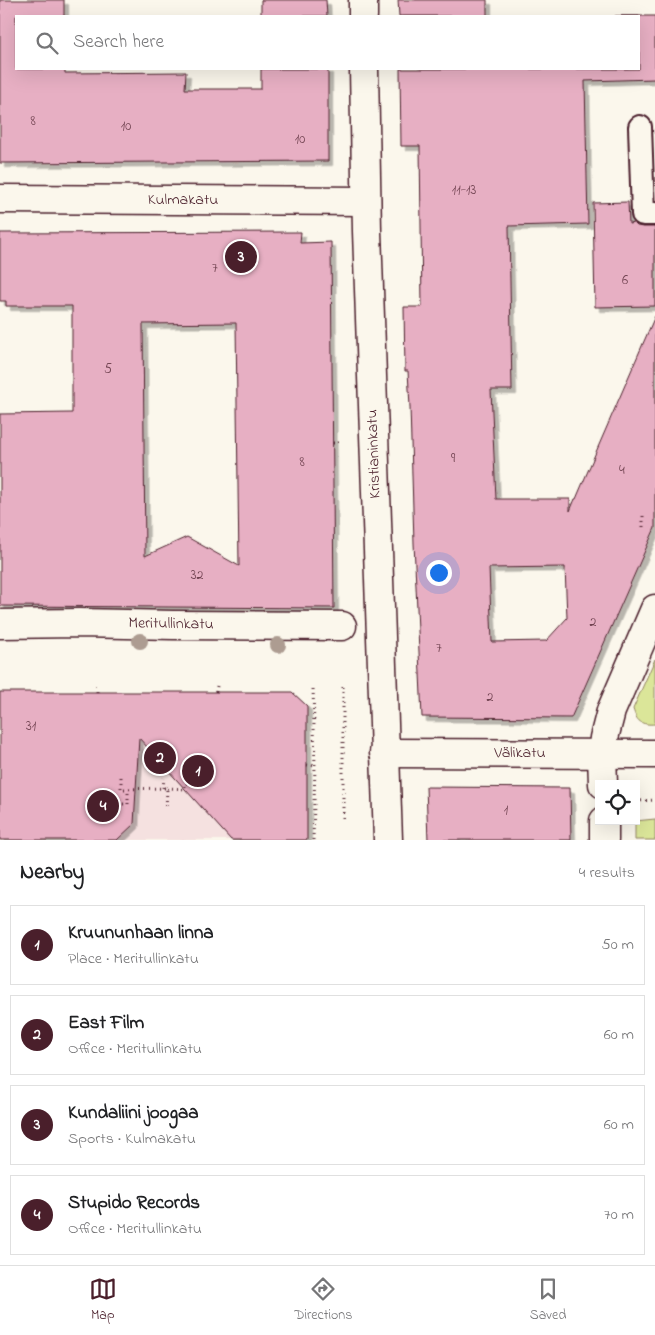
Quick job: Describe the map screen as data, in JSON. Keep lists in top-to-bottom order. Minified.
{"streets":{"street":["Kulmakatu","Kristianinkatu","Meritullinkatu","Välikatu"]},"crossings":[["Kulmakatu","Kristianinkatu"],["Kristianinkatu","Välikatu"]],"house_numbers":["8","10","10","11-13","7","6","5","9","8","4","32","2","7","2","31","1"],"page":{"search":"Search here","pins":["3","2","1","4"],"heading":["Nearby","4 results"],"list":[{"mark":"1","name":"Kruununhaan linna","note":"Place · Meritullinkatu","value":"50 m"},{"mark":"2","name":"East Film","note":"Office · Meritullinkatu","value":"60 m"},{"mark":"3","name":"Kundaliini joogaa","note":"Sports · Kulmakatu","value":"60 m"},{"mark":"4","name":"Stupido Records","note":"Office · Meritullinkatu","value":"70 m"}],"nav":["Map","Directions","Saved"]}}
